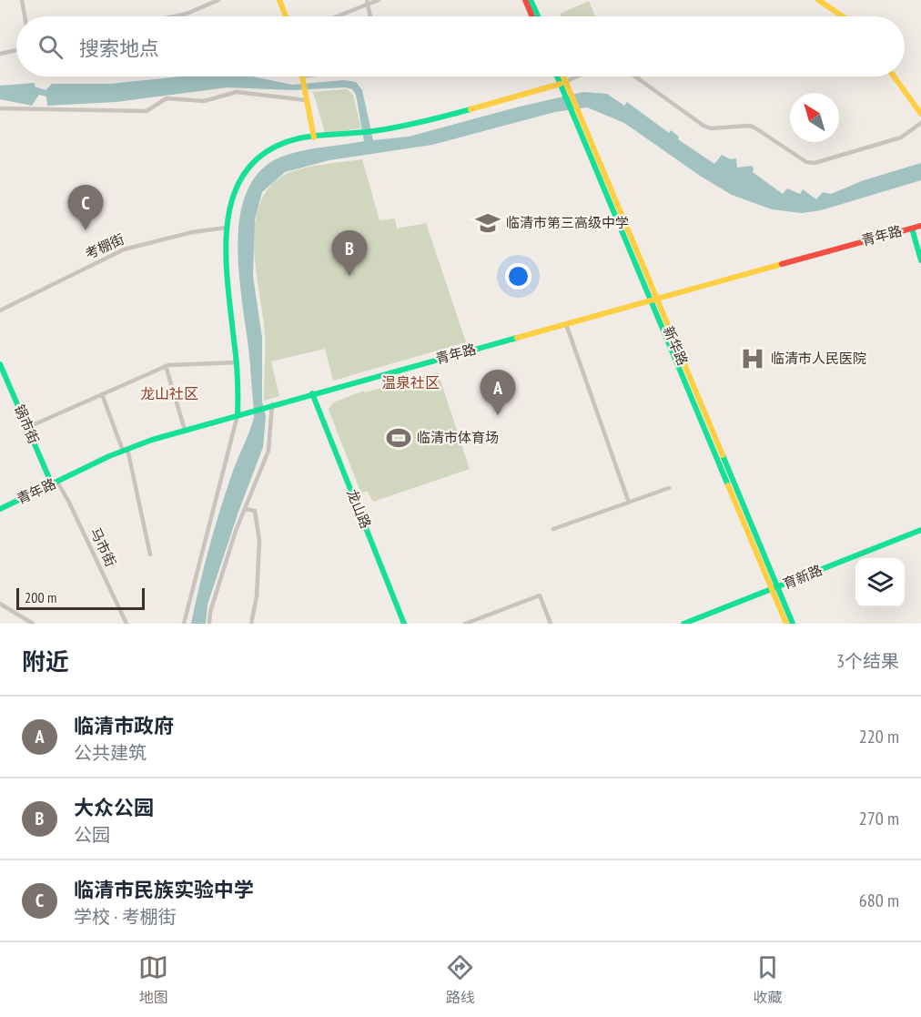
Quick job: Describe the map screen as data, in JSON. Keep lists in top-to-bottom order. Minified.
{"streets":{"street":["青年路","考棚街","新华路","锅市街","龙山路","马市街","育新路"]},"crossings":[["青年路","新华路"],["青年路","锅市街"],["青年路","龙山路"],["青年路","马市街"],["新华路","育新路"],["锅市街","马市街"]],"districts":["温泉社区","龙山社区"],"places":{"school or university":["临清市第三高级中学"],"hospital":["临清市人民医院"],"sports":["临清市体育场"]},"scale_bar":"200 m","north":"top left","page":{"search":"搜索地点","pins":["C","B","A"],"scale":"200 m","heading":["附近","3个结果"],"list":[{"mark":"A","name":"临清市政府","note":"公共建筑","value":"220 m"},{"mark":"B","name":"大众公园","note":"公园","value":"270 m"},{"mark":"C","name":"临清市民族实验中学","note":"学校 · 考棚街","value":"680 m"}],"nav":["地图","路线","收藏"]}}
